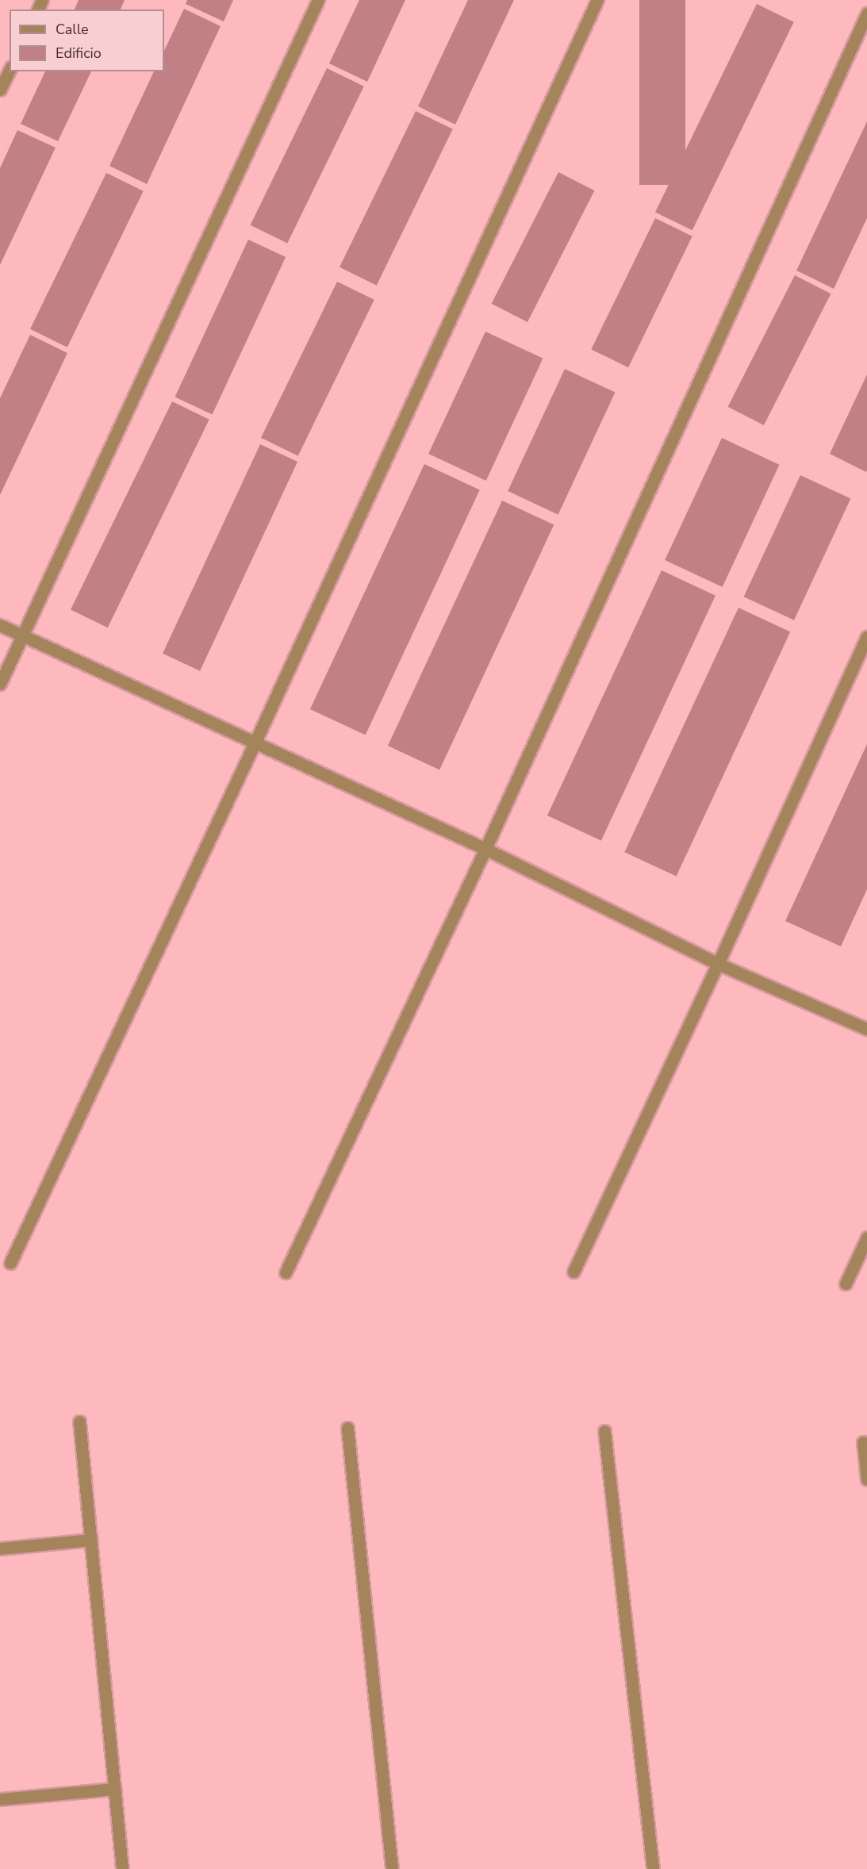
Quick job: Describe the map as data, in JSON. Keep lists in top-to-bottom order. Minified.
{"legend":["Calle","Edificio"]}
